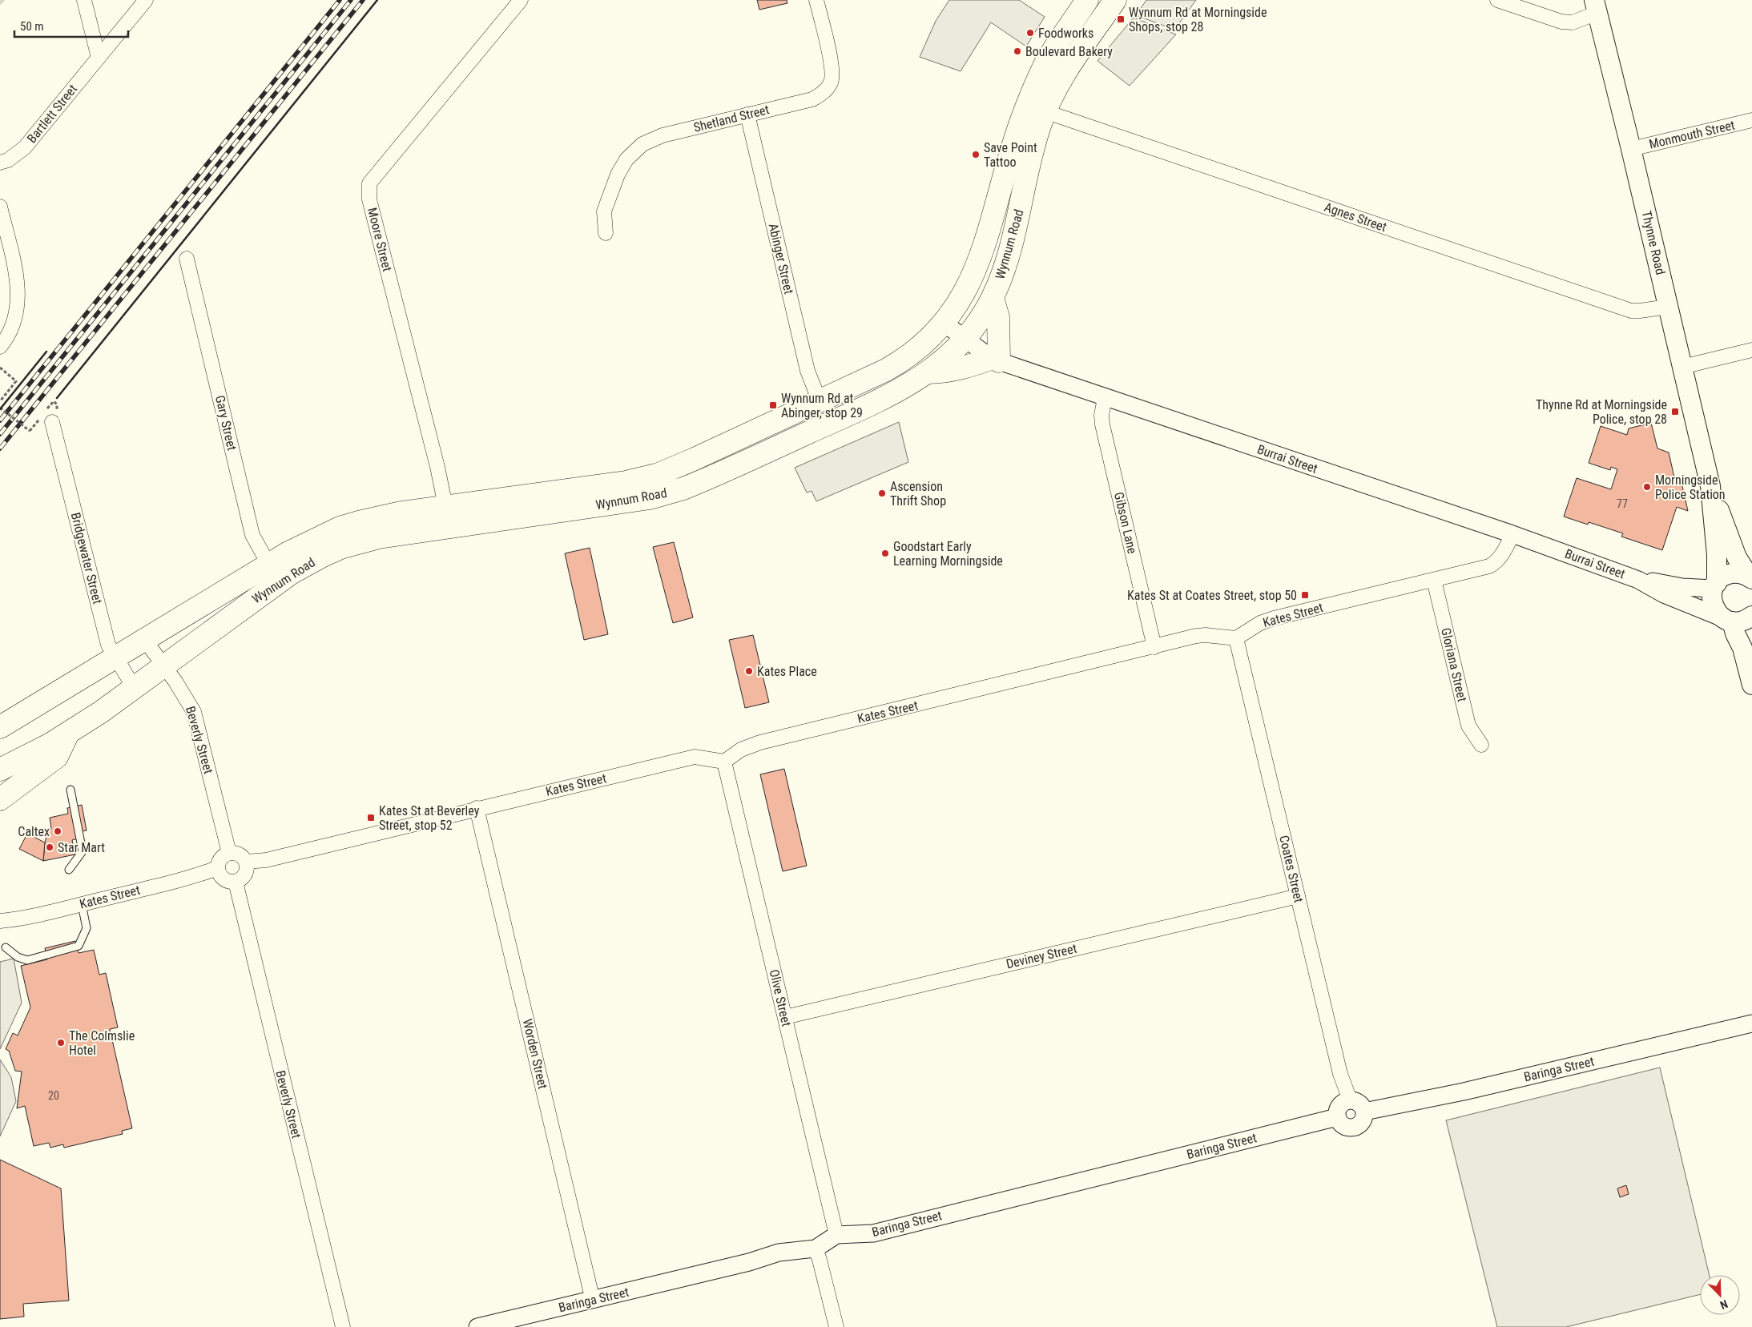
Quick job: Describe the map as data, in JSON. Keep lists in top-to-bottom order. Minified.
{"streets":{"main road":["Thynne Road","Wynnum Road"],"street":["Bartlett Street","Shetland Street","Monmouth Street","Agnes Street","Moore Street","Abinger Street","Gary Street","Burrai Street","Gibson Lane","Bridgewater Street","Kates Street","Gloriana Street","Beverly Street","Coates Street","Deviney Street","Olive Street","Worden Street","Baringa Street"]},"crossings":[["Shetland Street","Abinger Street"],["Monmouth Street","Thynne Road"],["Agnes Street","Thynne Road"],["Agnes Street","Wynnum Road"],["Moore Street","Wynnum Road"],["Thynne Road","Burrai Street"],["Wynnum Road","Abinger Street"],["Wynnum Road","Gary Street"],["Wynnum Road","Burrai Street"],["Wynnum Road","Bridgewater Street"],["Wynnum Road","Beverly Street"],["Burrai Street","Gibson Lane"],["Burrai Street","Kates Street"],["Gibson Lane","Kates Street"],["Kates Street","Gloriana Street"],["Kates Street","Beverly Street"],["Kates Street","Coates Street"],["Kates Street","Olive Street"],["Kates Street","Worden Street"],["Coates Street","Deviney Street"],["Coates Street","Baringa Street"],["Deviney Street","Olive Street"],["Olive Street","Baringa Street"],["Worden Street","Baringa Street"]],"places":{"transit":["Wynnum Rd at Morningside Shops, stop 28","Wynnum Rd at Abinger, stop 29","Thynne Rd at Morningside Police, stop 28","Kates St at Coates Street, stop 50","Kates St at Beverley Street, stop 52"],"other":["Foodworks","Boulevard Bakery","Save Point Tattoo","Morningside Police Station","Ascension Thrift Shop","Goodstart Early Learning Morningside","Kates Place","Caltex","Star Mart","The Colmslie Hotel"]},"house_numbers":["77","20"],"scale_bar":"50 m","north":"bottom right"}
